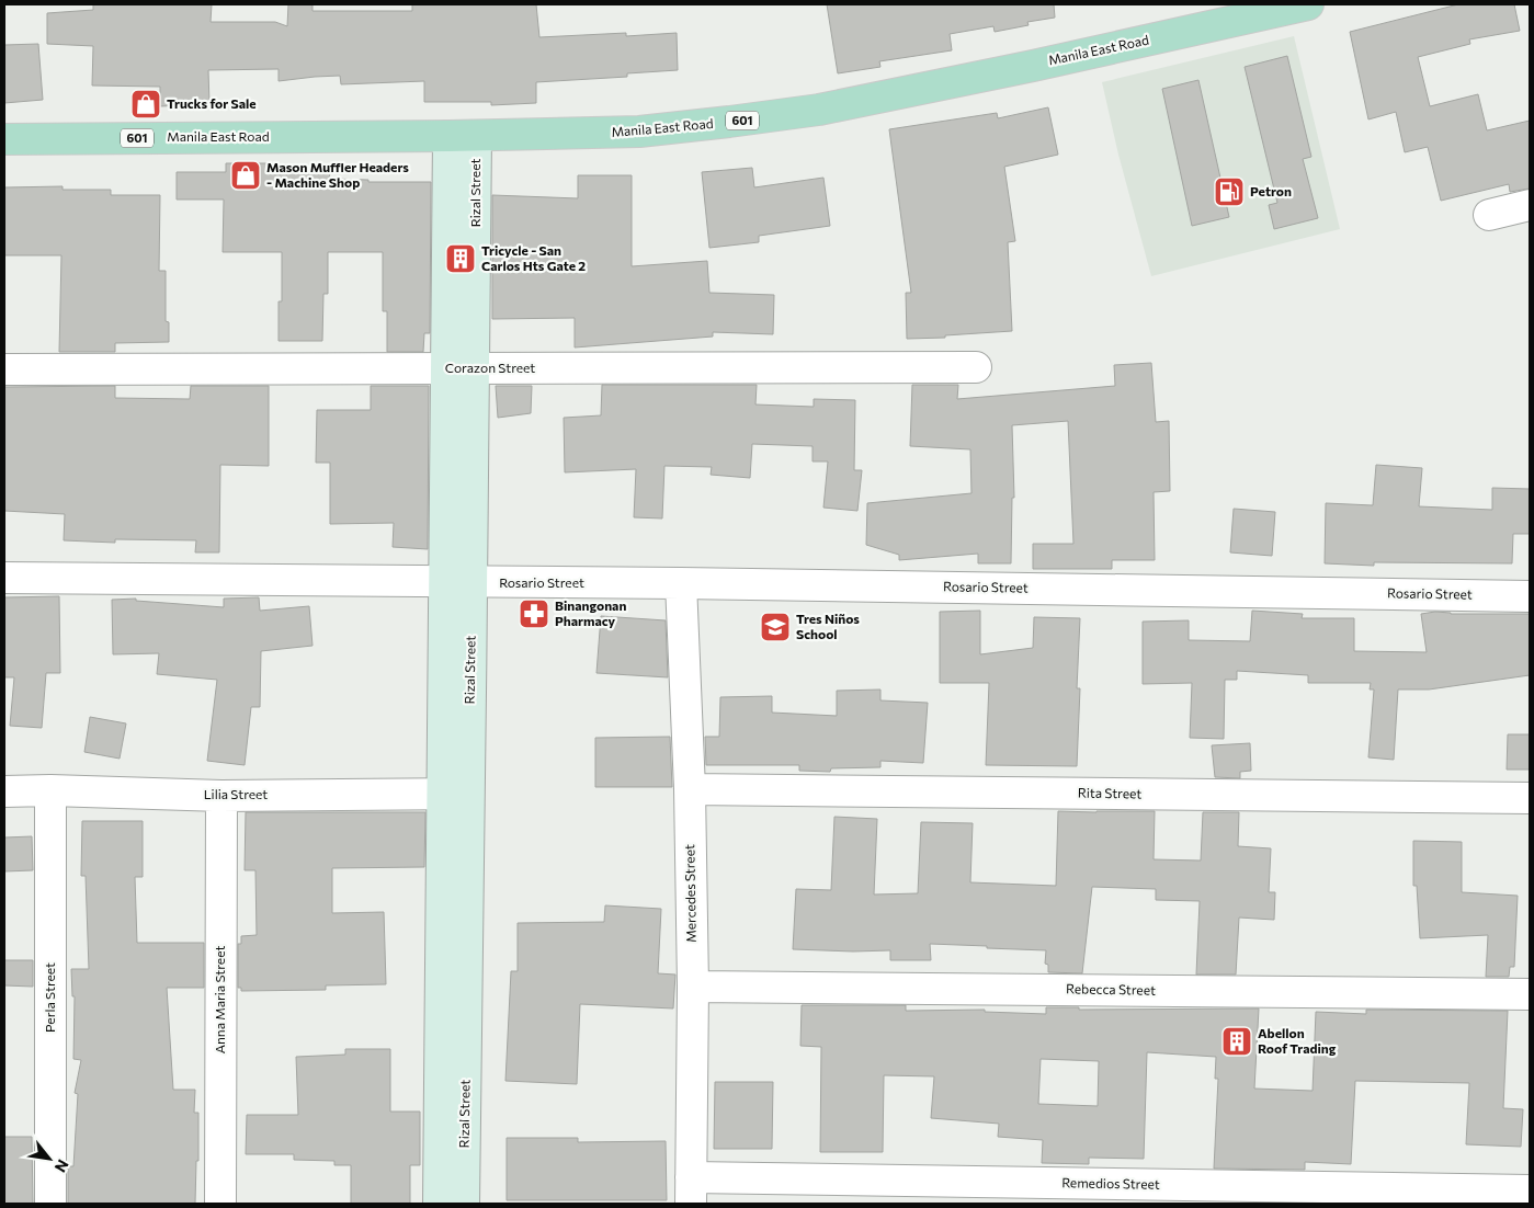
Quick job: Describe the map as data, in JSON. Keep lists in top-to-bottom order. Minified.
{"streets":{"main road":["Manila East Road","601"],"street":["Rizal Street","Corazon Street","Rosario Street","Rita Street","Lilia Street","Mercedes Street","Rebecca Street","Perla Street","Anna Maria Street","Remedios Street"]},"crossings":[["Manila East Road","Rizal Street"],["Rizal Street","Corazon Street"],["Rizal Street","Rosario Street"],["Rizal Street","Lilia Street"],["Rosario Street","Mercedes Street"],["Rita Street","Mercedes Street"],["Lilia Street","Perla Street"],["Lilia Street","Anna Maria Street"],["Mercedes Street","Rebecca Street"],["Mercedes Street","Remedios Street"]],"places":{"shop":["Trucks for Sale","Mason Muffler Headers - Machine Shop"],"fuel station":["Petron"],"building":["Tricycle - San Carlos Hts Gate 2","Abellon Roof Trading"],"pharmacy":["Binangonan Pharmacy"],"school or university":["Tres Niños School"]},"north":"bottom right"}
